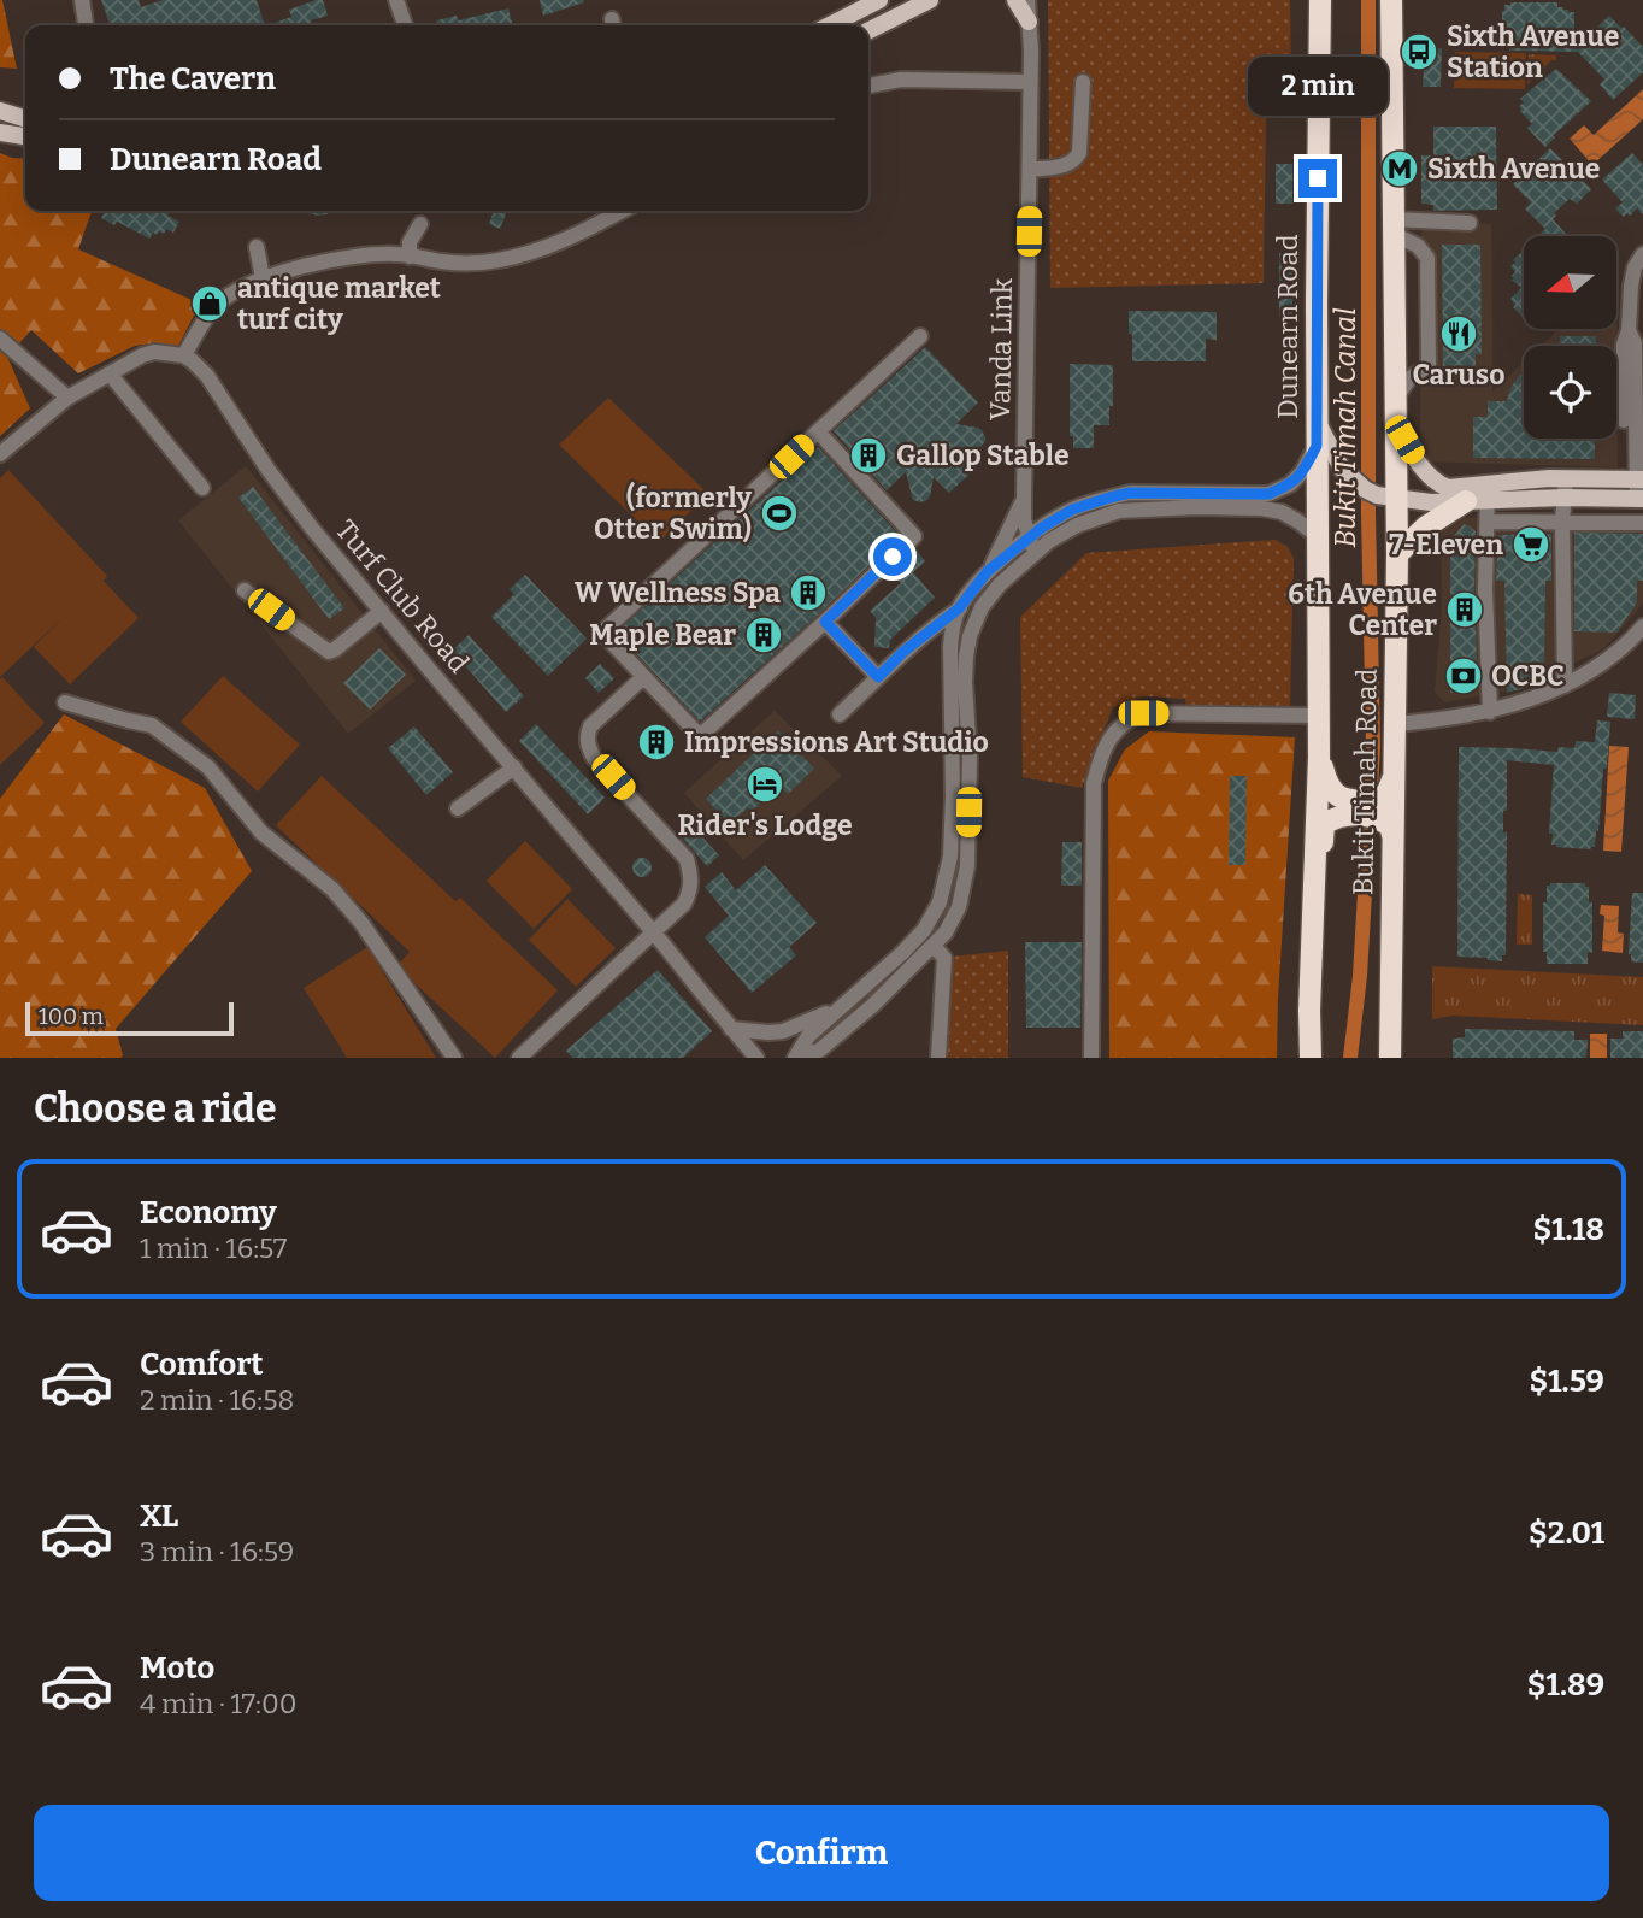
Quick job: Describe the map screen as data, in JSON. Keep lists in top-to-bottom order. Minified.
{"streets":{"highway":["Dunearn Road","Bukit Timah Road"],"street":["Vanda Link","Turf Club Road"]},"water":["Bukit Timah Canal"],"places":{"bus stop":["Sixth Avenue Station"],"metro station":["Sixth Avenue"],"shop":["antique market turf city"],"restaurant":["Caruso"],"building":["Gallop Stable","W Wellness Spa","6th Avenue Center","Maple Bear","Impressions Art Studio"],"sports":["(formerly Otter Swim)"],"supermarket":["7-Eleven"],"bank":["OCBC"],"hotel":["Rider's Lodge"]},"scale_bar":"100 m","north":"left","page":{"banner":["The Cavern","Dunearn Road"],"bubble":"2 min","scale":"100 m","heading":"Choose a ride","list":[{"name":"Economy","note":"1 min · 16:57","value":"$1.18"},{"name":"Comfort","note":"2 min · 16:58","value":"$1.59"},{"name":"XL","note":"3 min · 16:59","value":"$2.01"},{"name":"Moto","note":"4 min · 17:00","value":"$1.89"}],"buttons":"Confirm"}}
